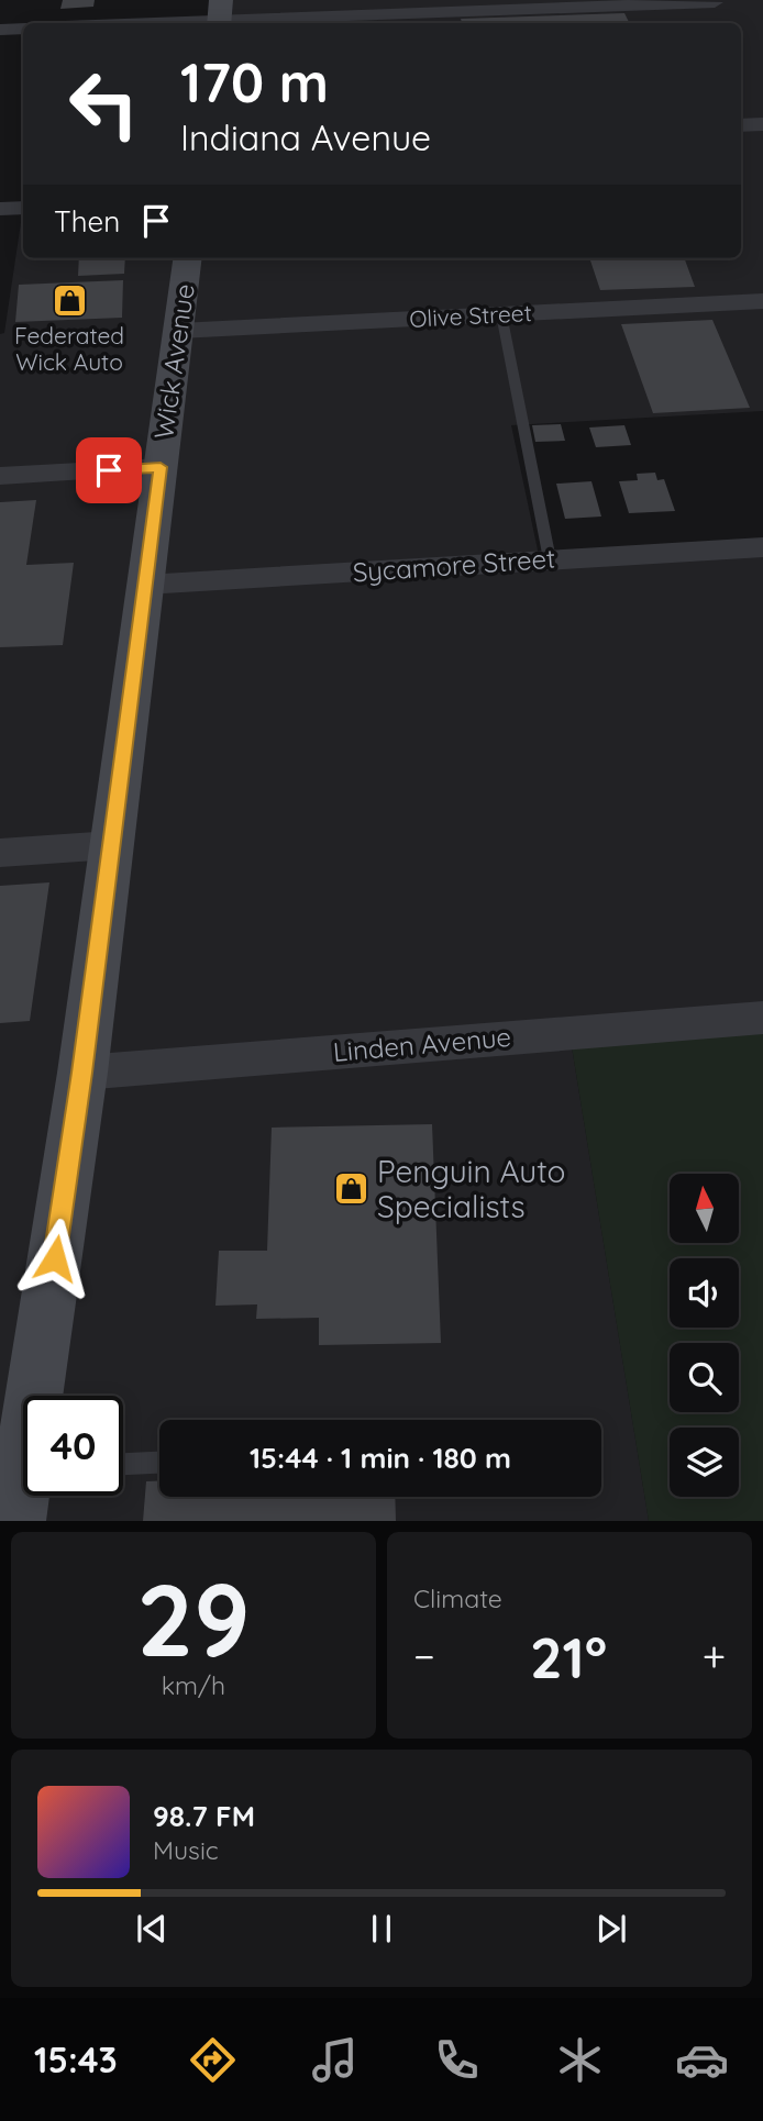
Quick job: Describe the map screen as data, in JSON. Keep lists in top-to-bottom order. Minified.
{"streets":{"street":["Olive Street","Wick Avenue","Sycamore Street","Linden Avenue"]},"crossings":[["Olive Street","Wick Avenue"],["Wick Avenue","Sycamore Street"],["Wick Avenue","Linden Avenue"]],"places":{"shop":["Federated Wick Auto","Penguin Auto Specialists"]},"north":"top","page":{"turn":["170 m","Indiana Avenue"],"then":"Then","limit":"40","trip":"15:44 · 1 min · 180 m","tile":[["29","km/h"],"Climate"],"heat":["−","21°","+"],"song":["98.7 FM","Music"],"tabs":"15:43"}}
